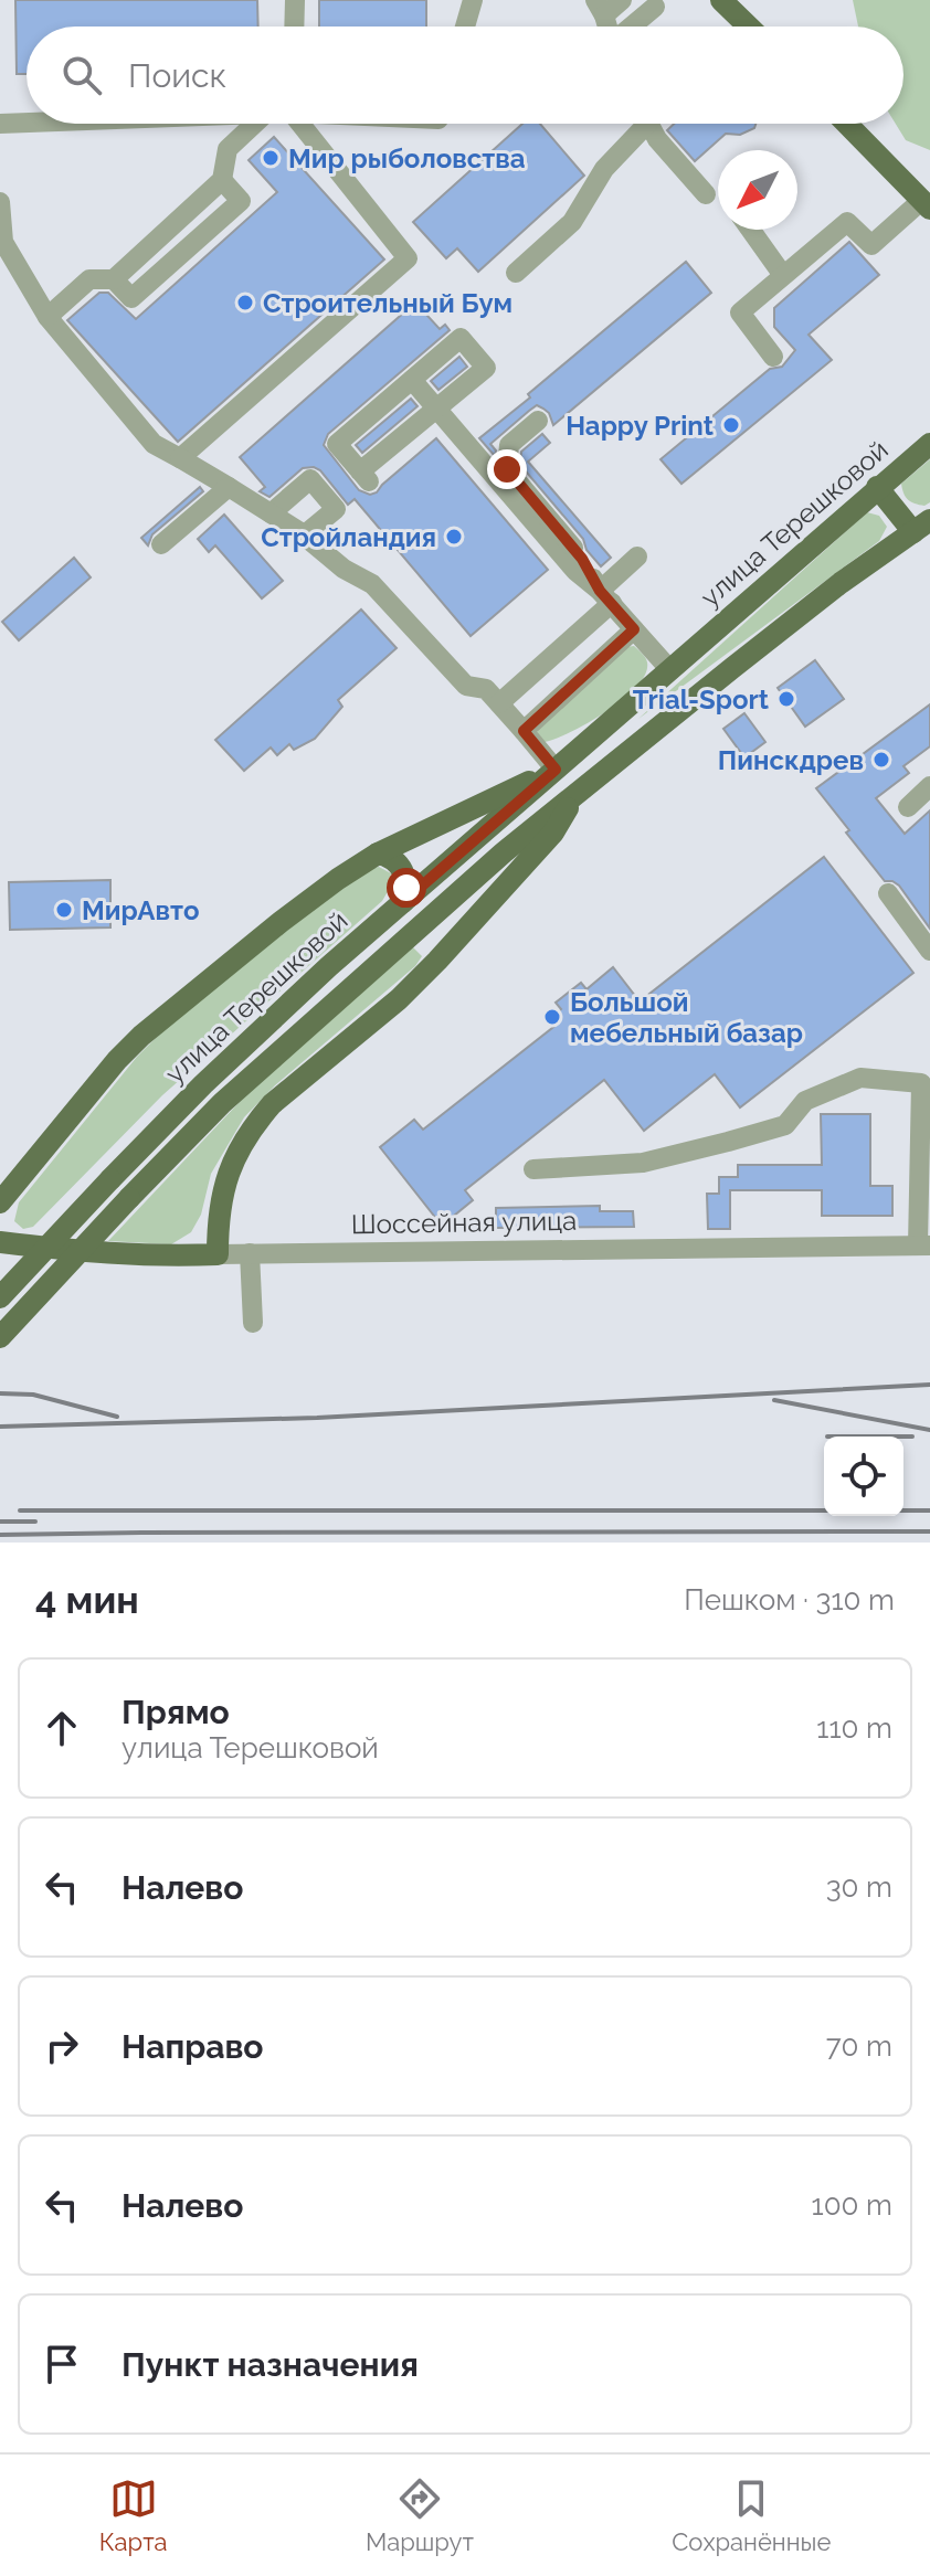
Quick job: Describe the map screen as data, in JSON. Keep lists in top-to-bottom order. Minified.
{"streets":{"main road":["улица Терешковой","Шоссейная улица"]},"places":["Мир рыболовства","Строительный Бум","Happy Print","Стройландия","Trial-Sport","Пинскдрев","МирАвто","Большой мебельный базар"],"north":"bottom left","page":{"search":"Поиск","heading":["4 мин","Пешком · 310 m"],"list":[["Прямо","улица Терешковой","110 m"],["Налево","30 m"],["Направо","70 m"],["Налево","100 m"],"Пункт назначения"],"nav":["Карта","Маршрут","Сохранённые"]}}
